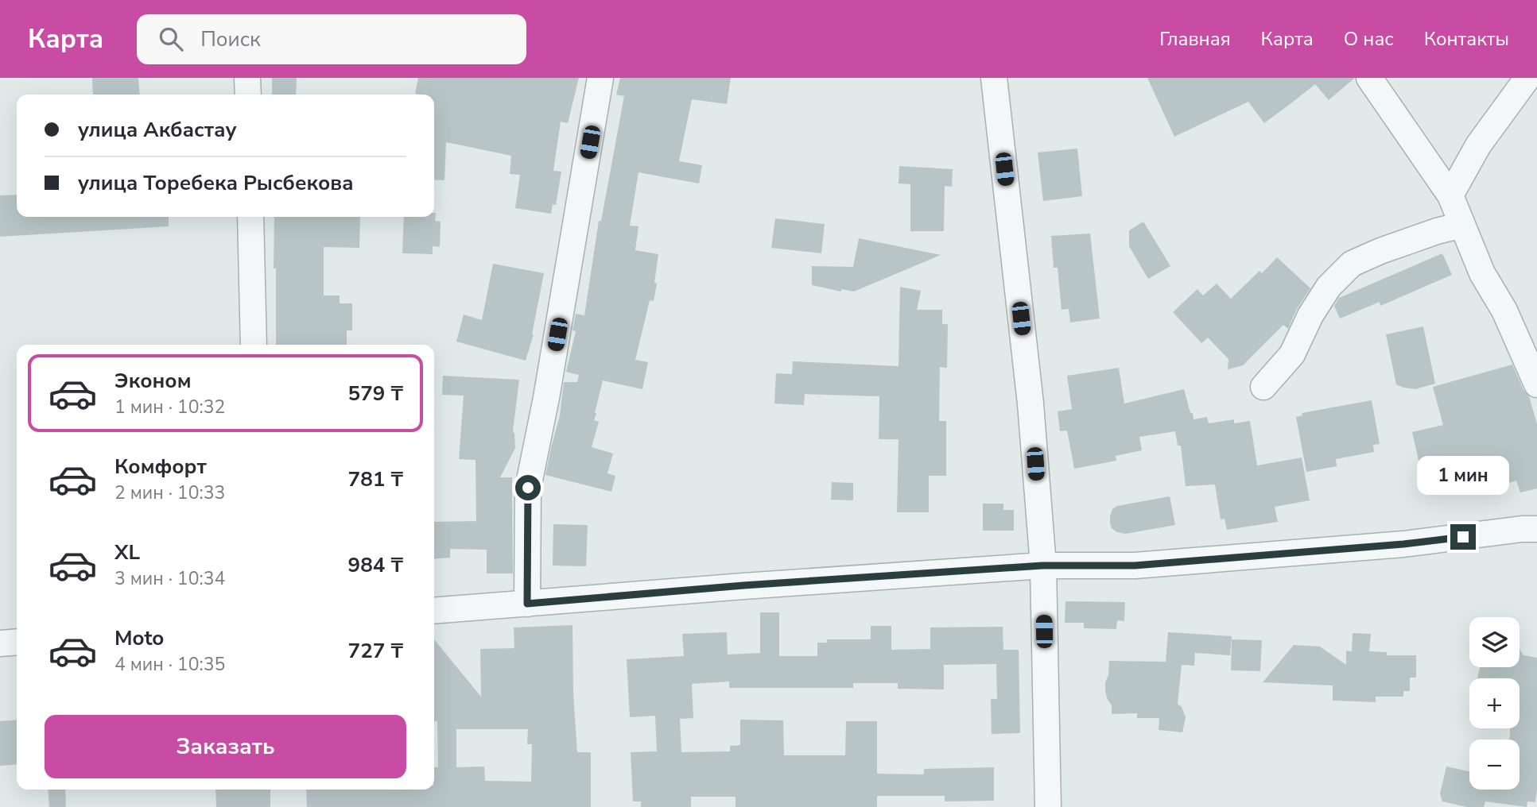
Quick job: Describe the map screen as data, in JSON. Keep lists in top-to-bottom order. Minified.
{"page":{"header":"Карта","search":"Поиск","nav":["Главная","Карта","О нас","Контакты"],"banner":["улица Акбастау","улица Торебека Рысбекова"],"list":[{"name":"Эконом","note":"1 мин · 10:32","value":"579 ₸"},{"name":"Комфорт","note":"2 мин · 10:33","value":"781 ₸"},{"name":"XL","note":"3 мин · 10:34","value":"984 ₸"},{"name":"Moto","note":"4 мин · 10:35","value":"727 ₸"}],"bubble":"1 мин","map_buttons":["+","−"],"buttons":"Заказать"}}
